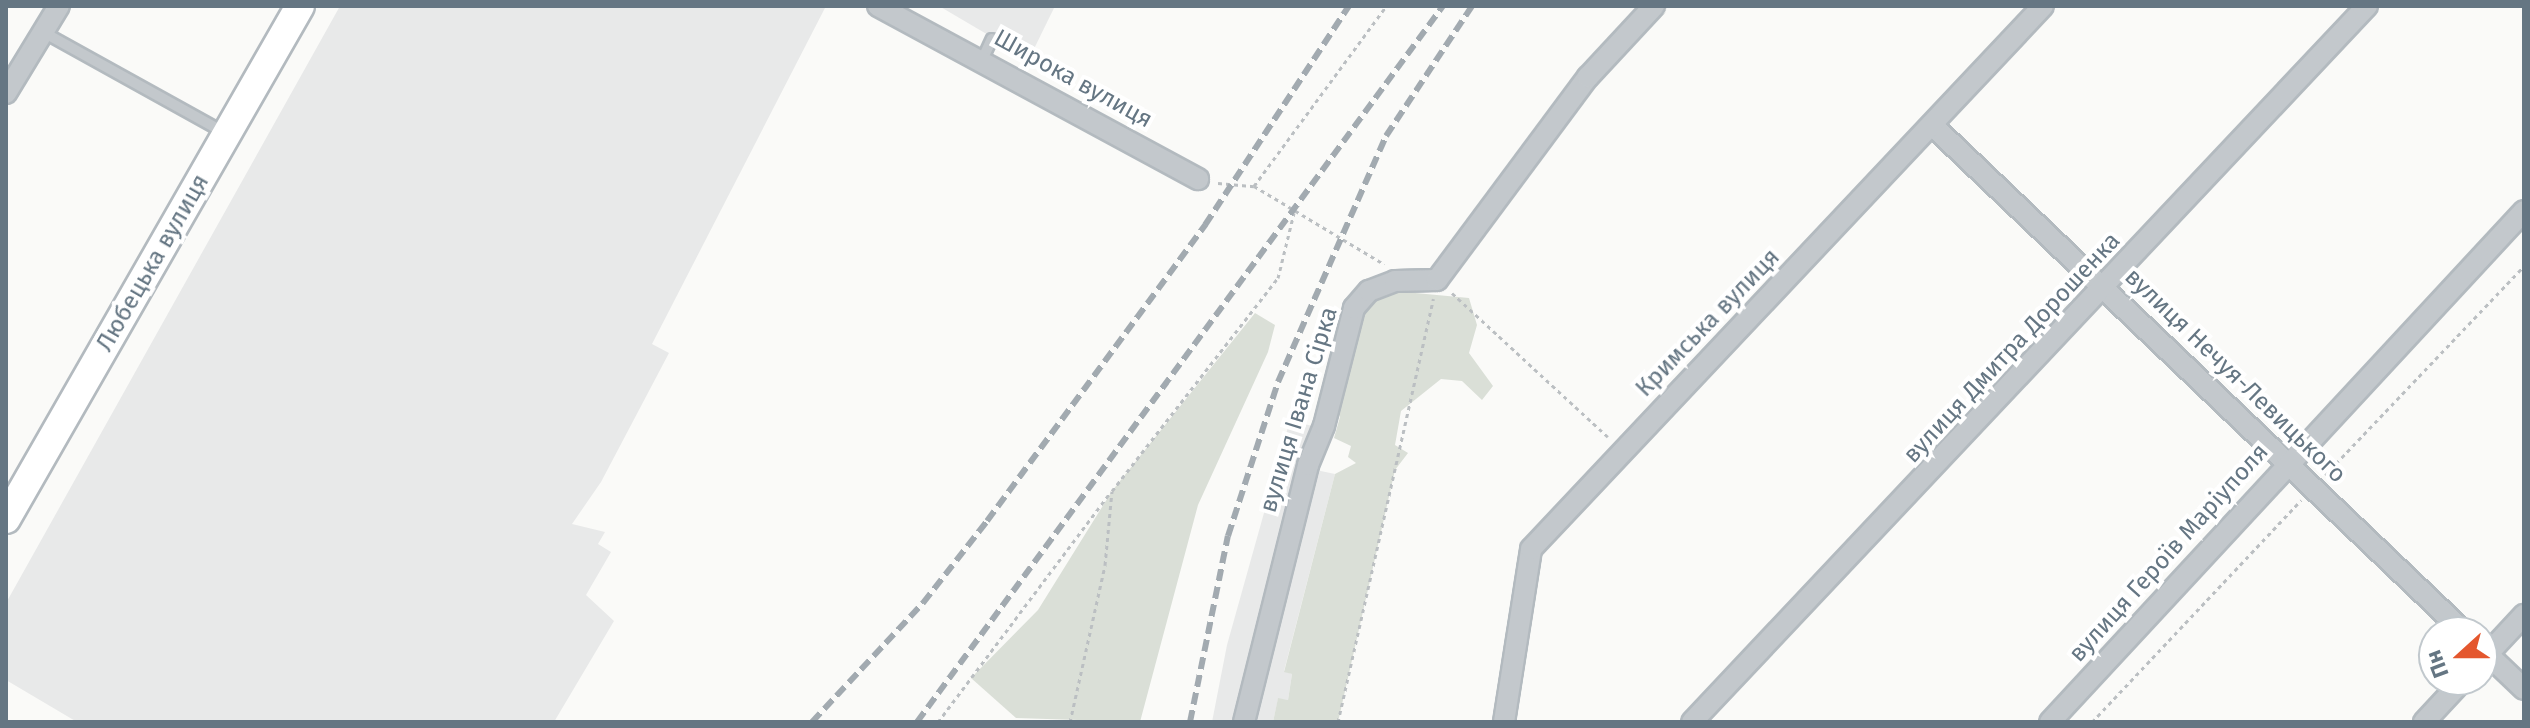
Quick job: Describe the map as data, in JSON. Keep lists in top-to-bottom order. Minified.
{"streets":{"main road":["Любецька вулиця"],"street":["Широка вулиця","Кримська вулиця","вулиця Дмитра Дорошенка","вулиця Нечуя-Левицького","вулиця Івана Сірка","вулиця Героїв Маріуполя"]},"crossings":[["Кримська вулиця","вулиця Нечуя-Левицького"],["вулиця Дмитра Дорошенка","вулиця Нечуя-Левицького"],["вулиця Нечуя-Левицького","вулиця Героїв Маріуполя"]],"north":"left"}
